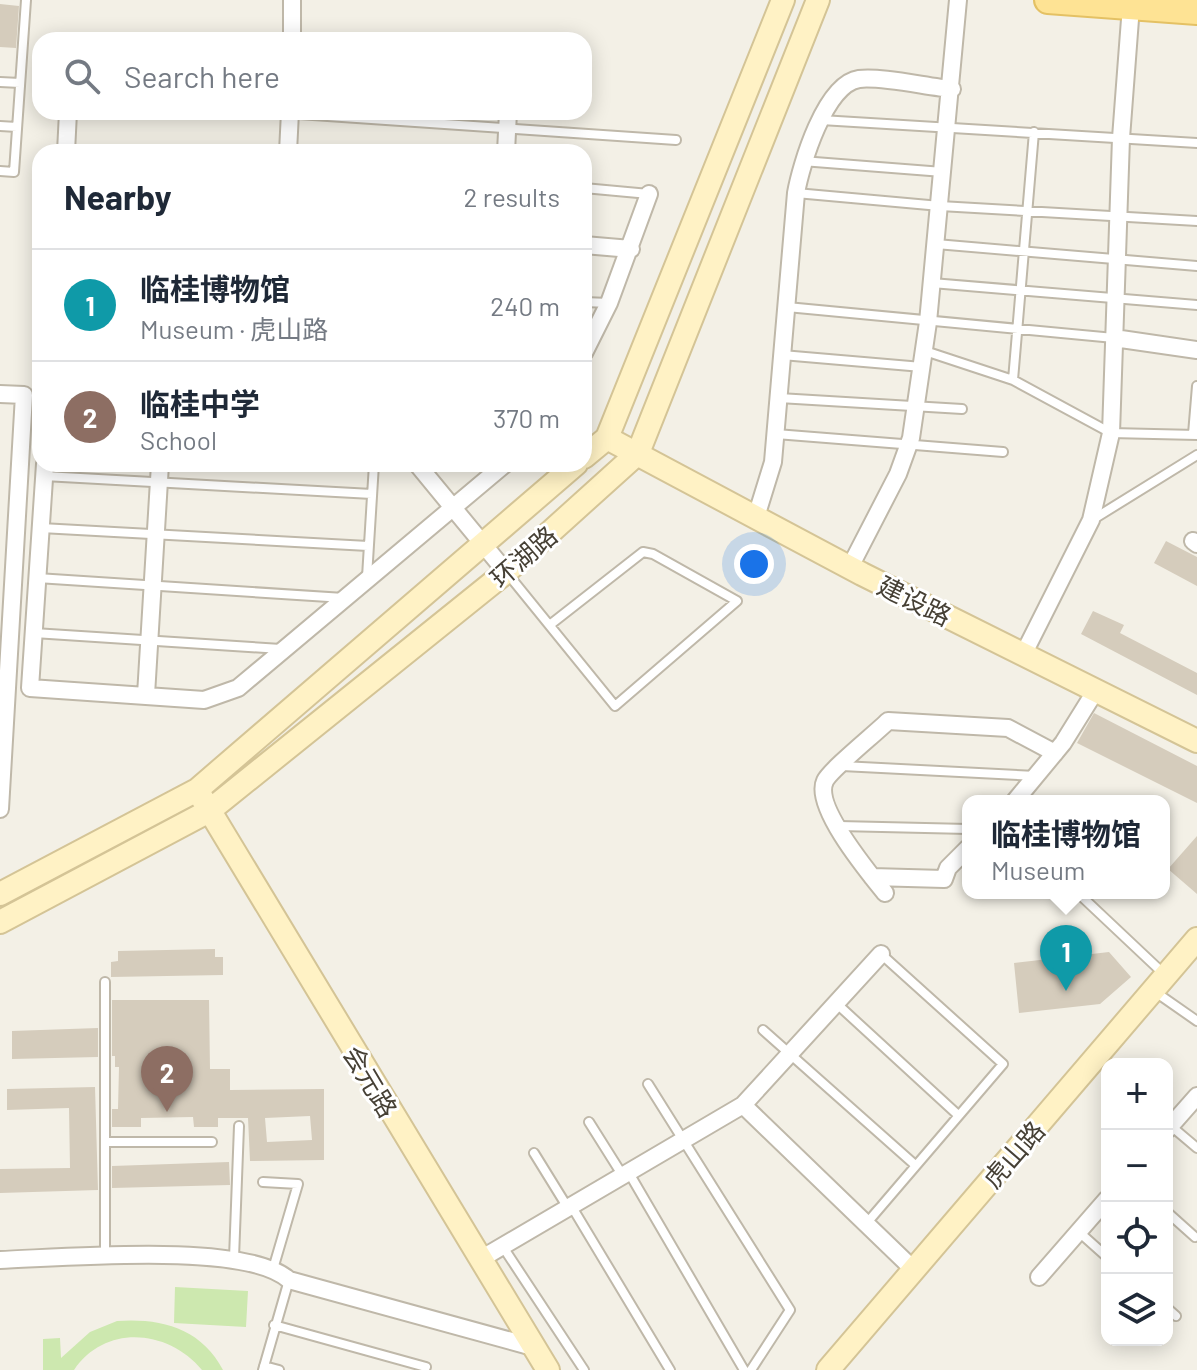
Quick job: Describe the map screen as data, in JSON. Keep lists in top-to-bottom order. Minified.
{"streets":{"main road":["环湖路","建设路","会元路","虎山路"]},"crossings":[["环湖路","建设路"],["环湖路","会元路"]],"page":{"search":"Search here","heading":["Nearby","2 results"],"list":[{"mark":"1","name":"临桂博物馆","note":"Museum · 虎山路","value":"240 m"},{"mark":"2","name":"临桂中学","note":"School","value":"370 m"}],"popup":["临桂博物馆","Museum"],"pins":["1","2"],"map_buttons":["+","−"]}}
